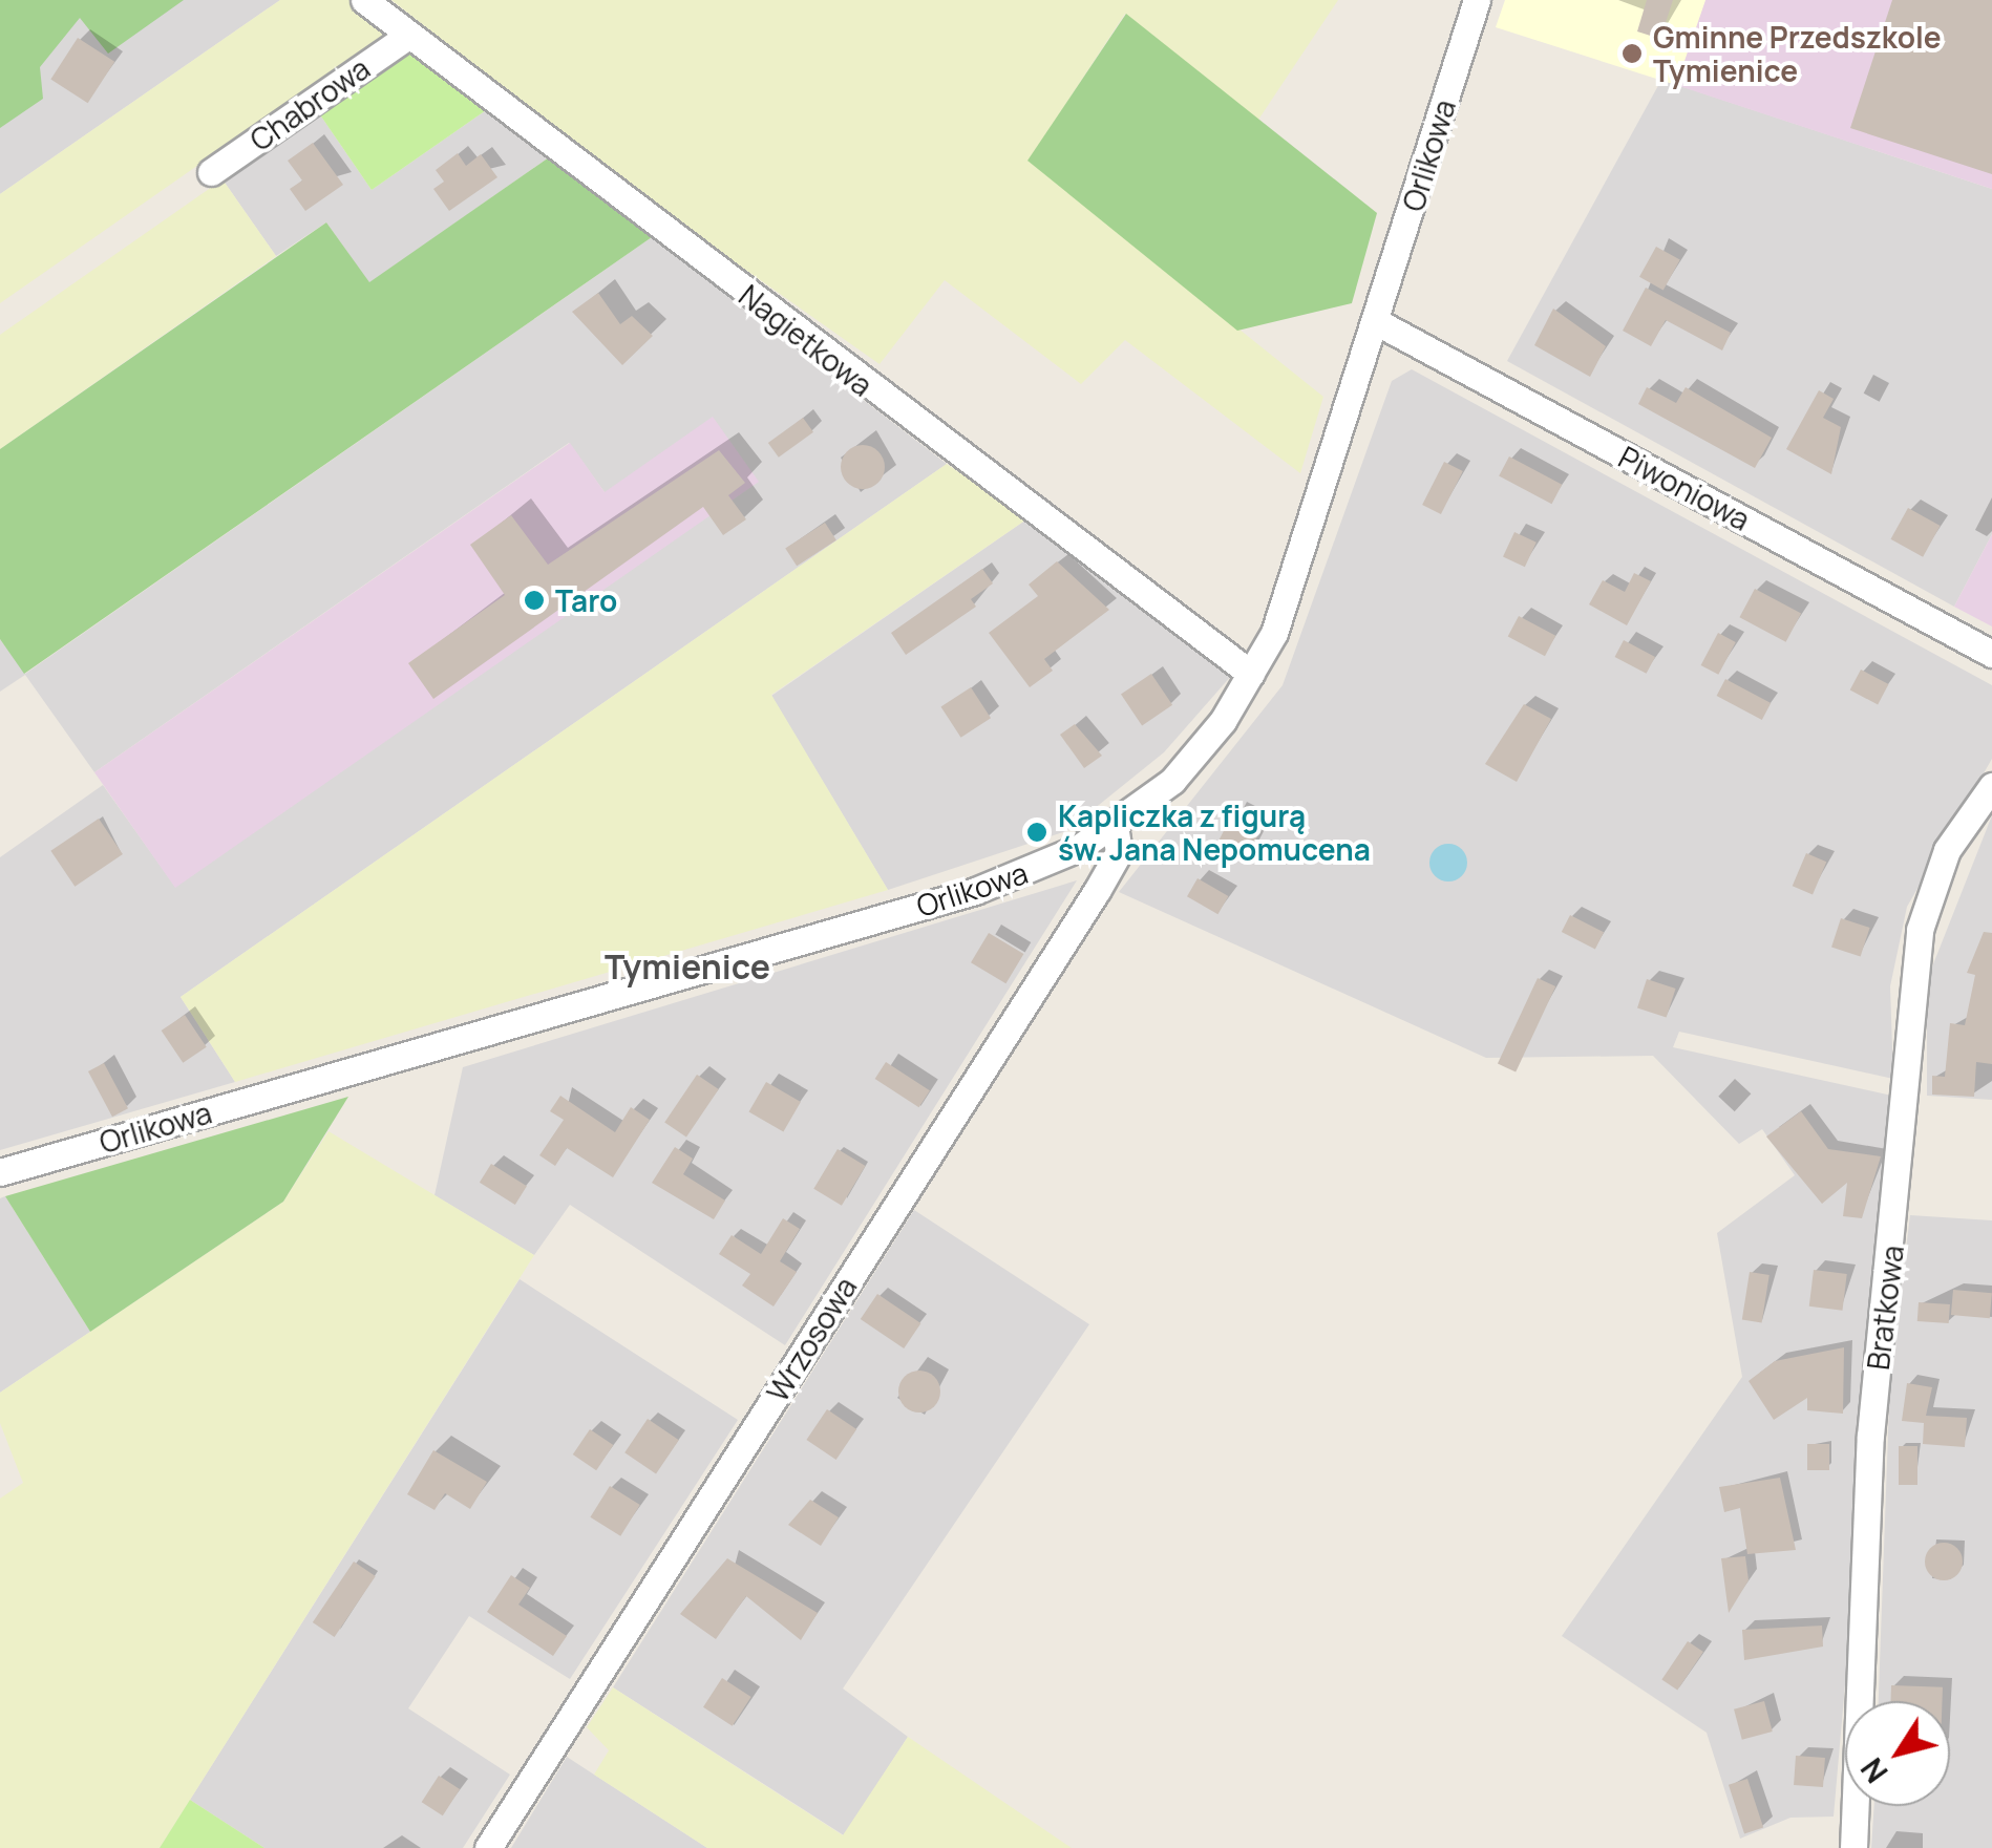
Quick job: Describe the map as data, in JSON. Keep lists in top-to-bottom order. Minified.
{"streets":{"street":["Chabrowa","Orlikowa","Nagietkowa","Piwoniowa","Bratkowa","Wrzosowa"]},"crossings":[["Chabrowa","Nagietkowa"],["Orlikowa","Nagietkowa"],["Orlikowa","Piwoniowa"],["Orlikowa","Wrzosowa"]],"districts":["Tymienice"],"places":["Gminne Przedszkole Tymienice","Taro","Kapliczka z figurą św. Jana Nepomucena"],"north":"bottom left"}
